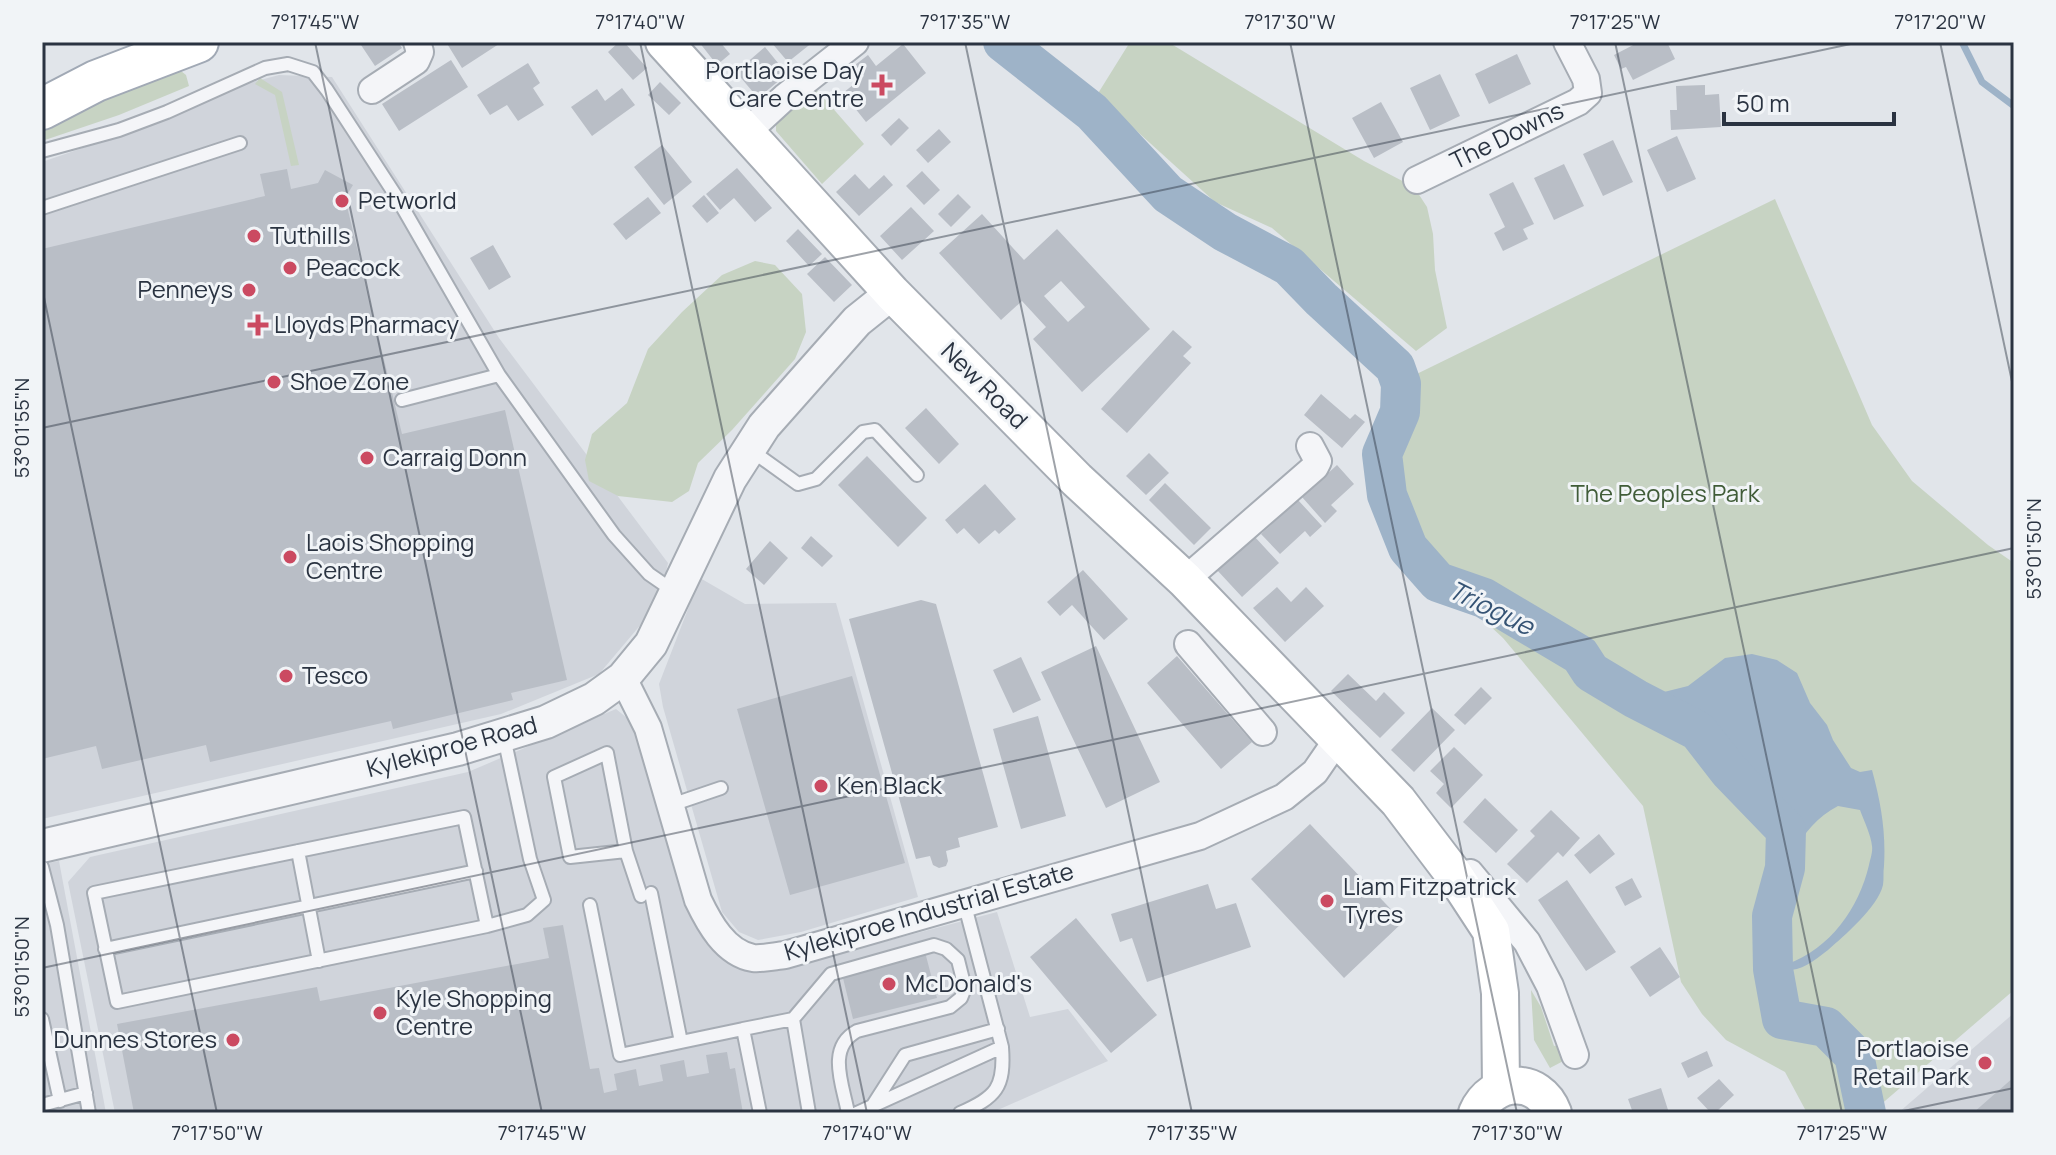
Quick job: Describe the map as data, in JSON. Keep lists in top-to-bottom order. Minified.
{"streets":{"main road":["New Road"],"street":["The Downs","Kylekiproe Road","Kylekiproe Industrial Estate"]},"crossings":[["New Road","Kylekiproe Road"],["New Road","Kylekiproe Industrial Estate"],["Kylekiproe Road","Kylekiproe Industrial Estate"]],"water":["Triogue"],"parks":["The Peoples Park"],"places":{"health":["Portlaoise Day Care Centre","Lloyds Pharmacy"],"other":["Petworld","Tuthills","Peacock","Penneys","Shoe Zone","Carraig Donn","Laois Shopping Centre","Tesco","Ken Black","Liam Fitzpatrick Tyres","McDonald's","Kyle Shopping Centre","Dunnes Stores","Portlaoise Retail Park"]},"scale_bar":"50 m","coordinates":["7°17'45\"W","7°17'40\"W","7°17'35\"W","7°17'30\"W","7°17'25\"W","7°17'20\"W","53°01'55\"N","53°01'50\"N","7°17'50\"W"]}
